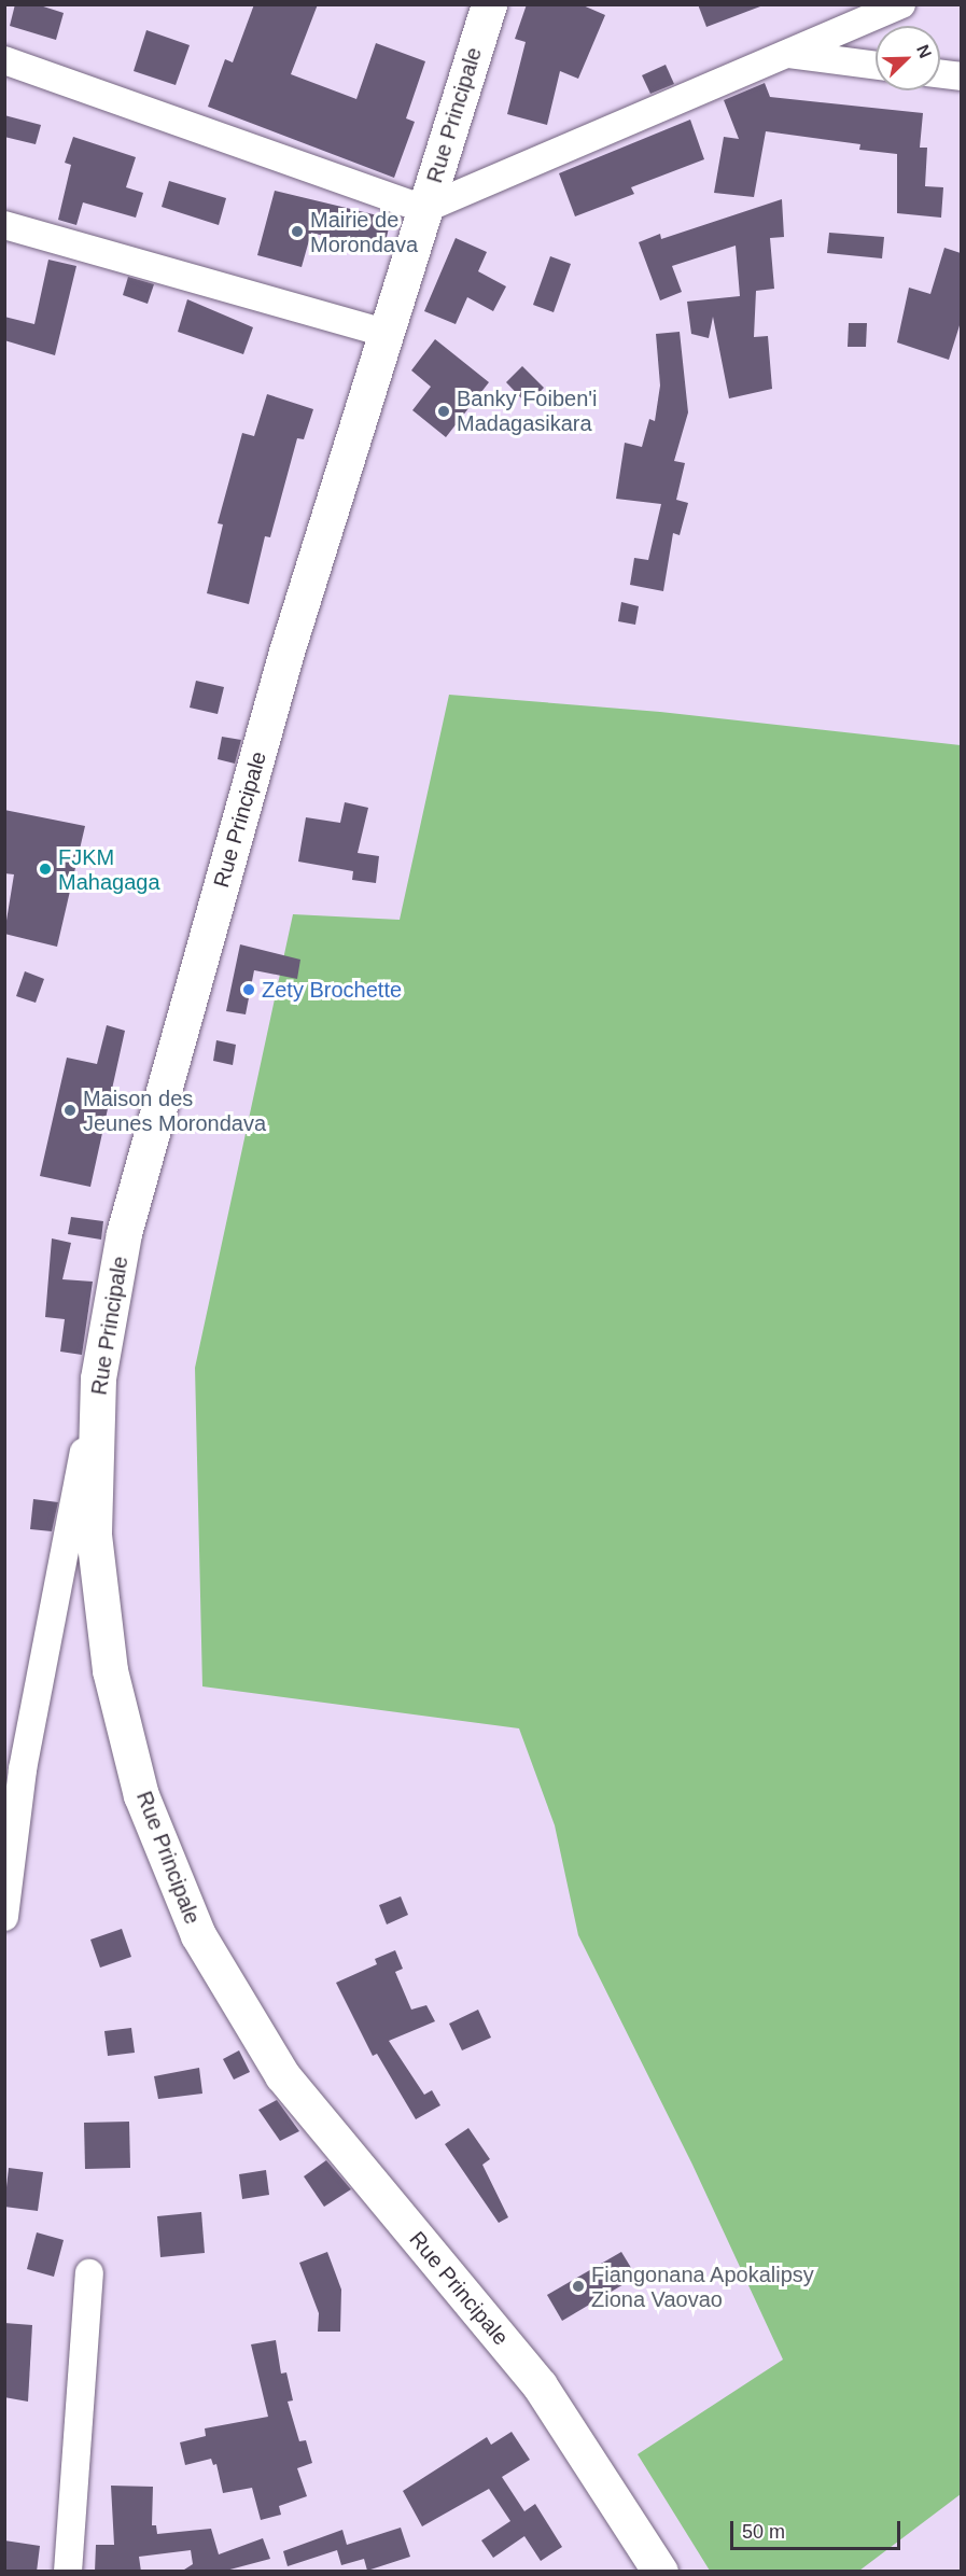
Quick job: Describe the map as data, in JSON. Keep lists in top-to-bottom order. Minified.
{"streets":{"main road":["Rue Principale"]},"places":["Mairie de Morondava","Banky Foiben'i Madagasikara","FJKM Mahagaga","Zety Brochette","Maison des Jeunes Morondava","Fiangonana Apokalipsy Ziona Vaovao"],"scale_bar":"50 m","north":"top right"}
